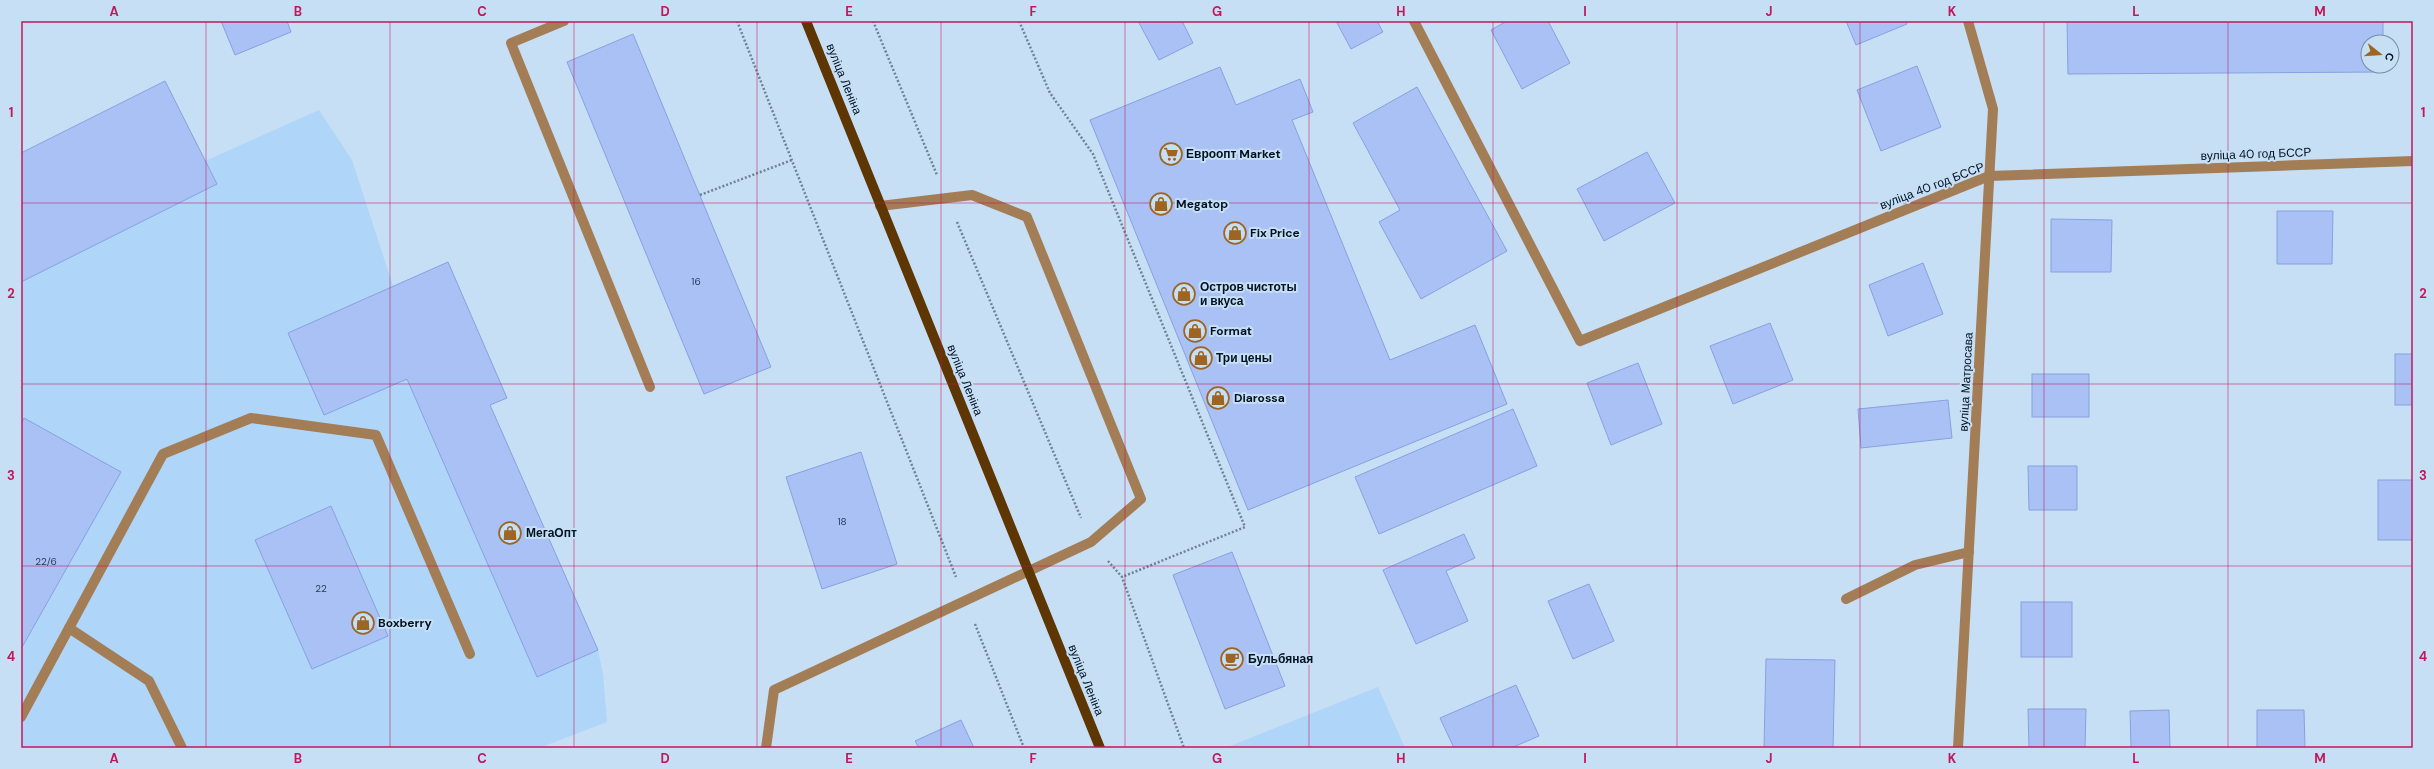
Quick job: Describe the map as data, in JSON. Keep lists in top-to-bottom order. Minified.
{"streets":{"main road":["вуліца Леніна"],"street":["вуліца 40 год БССР","вуліца Матросава"]},"crossings":[["вуліца 40 год БССР","вуліца Матросава"]],"places":{"supermarket":["Евроопт Market"],"shop":["Megatop","Fix Price","Остров чистоты и вкуса","Format","Три цены","Diarossa","МегаОпт","Boxberry"],"cafe":["Бульбяная"]},"house_numbers":["16","18","22/6","22"],"north":"right","grid":{"columns":["A","B","C","D","E","F","G","H","I","J","K","L","M"],"rows":["1","2","3","4"]}}
